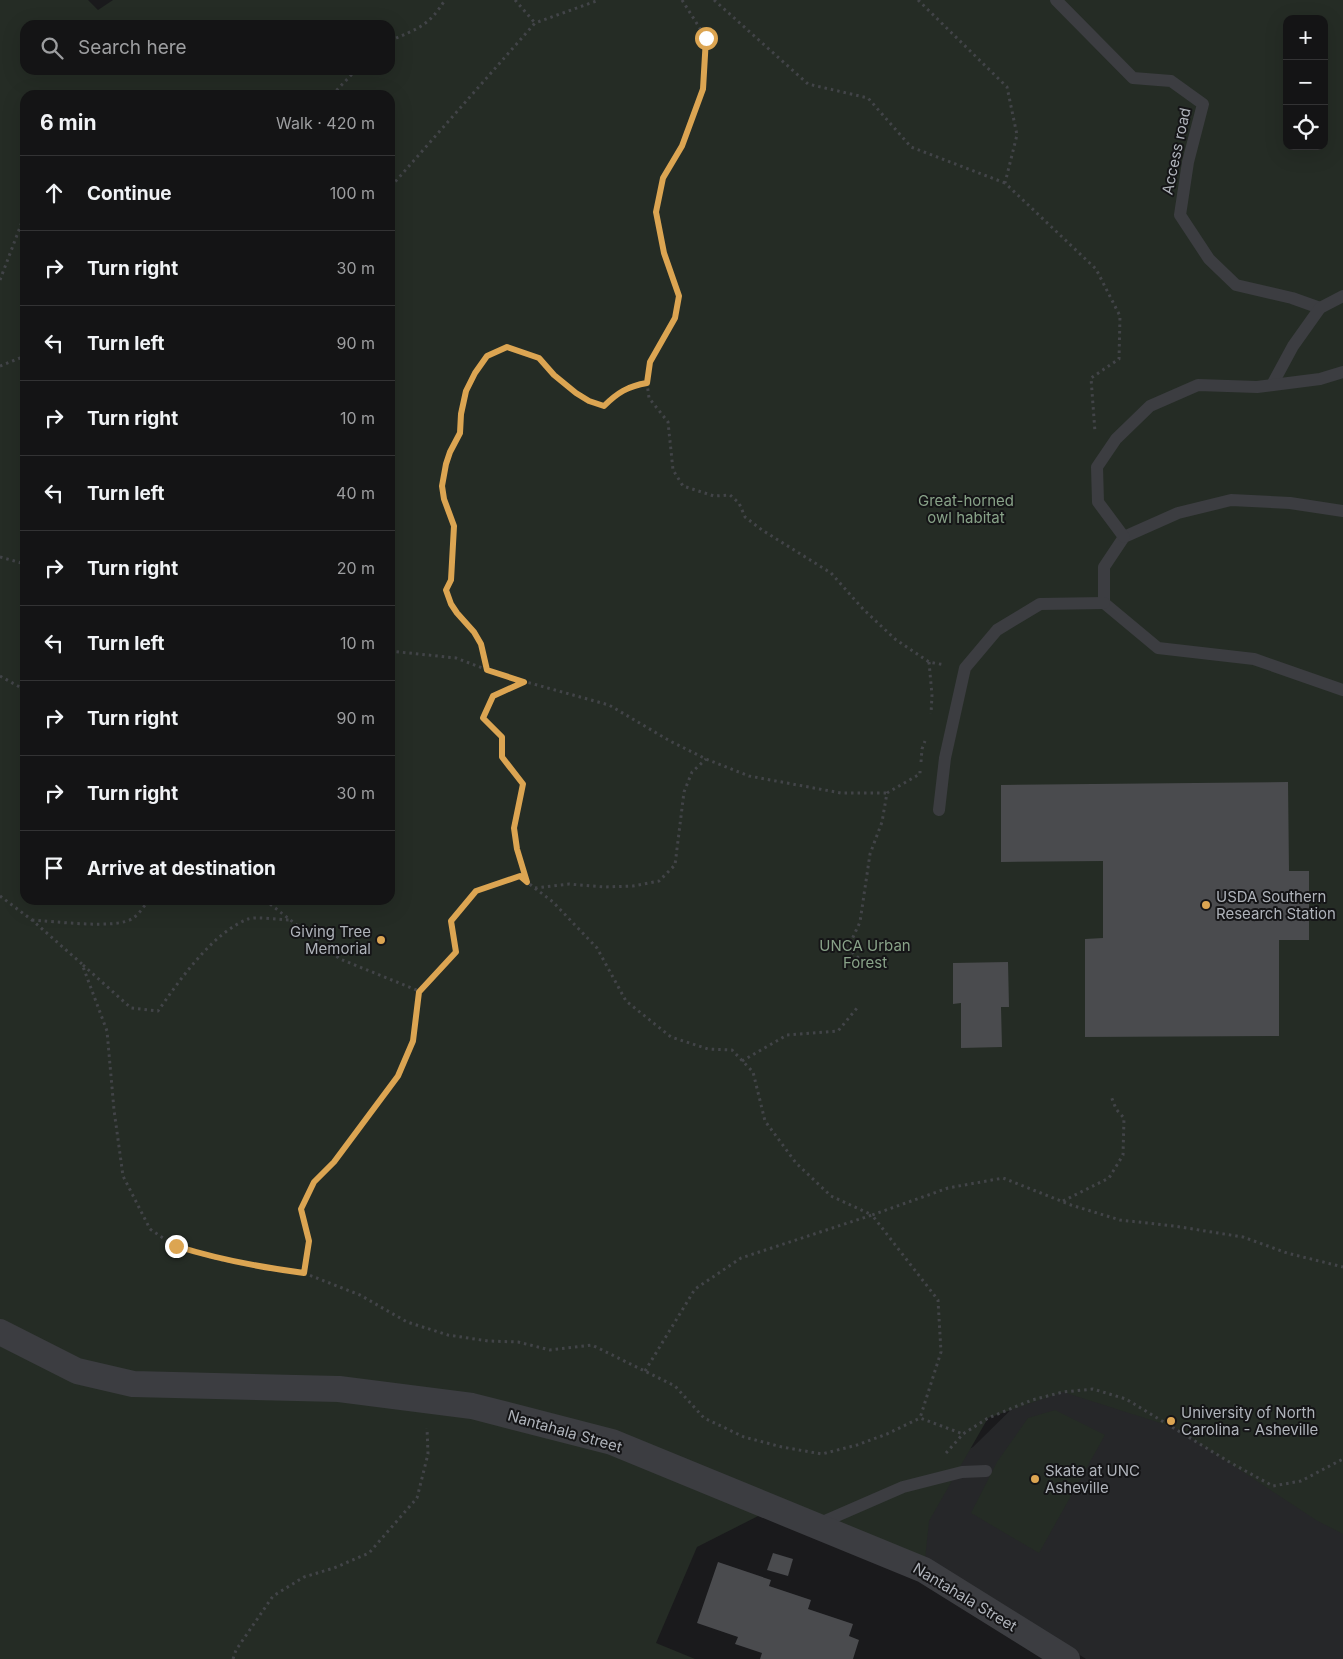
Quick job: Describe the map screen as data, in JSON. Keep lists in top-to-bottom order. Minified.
{"streets":{"street":["Nantahala Street"],"lane":["Access road"]},"parks":["Great-horned owl habitat","UNCA Urban Forest"],"places":["USDA Southern Research Station","Giving Tree Memorial","University of North Carolina - Asheville","Skate at UNC Asheville"],"page":{"map_buttons":["+","−"],"search":"Search here","heading":["6 min","Walk · 420 m"],"list":[["Continue","100 m"],["Turn right","30 m"],["Turn left","90 m"],["Turn right","10 m"],["Turn left","40 m"],["Turn right","20 m"],["Turn left","10 m"],["Turn right","90 m"],["Turn right","30 m"],"Arrive at destination"]}}
